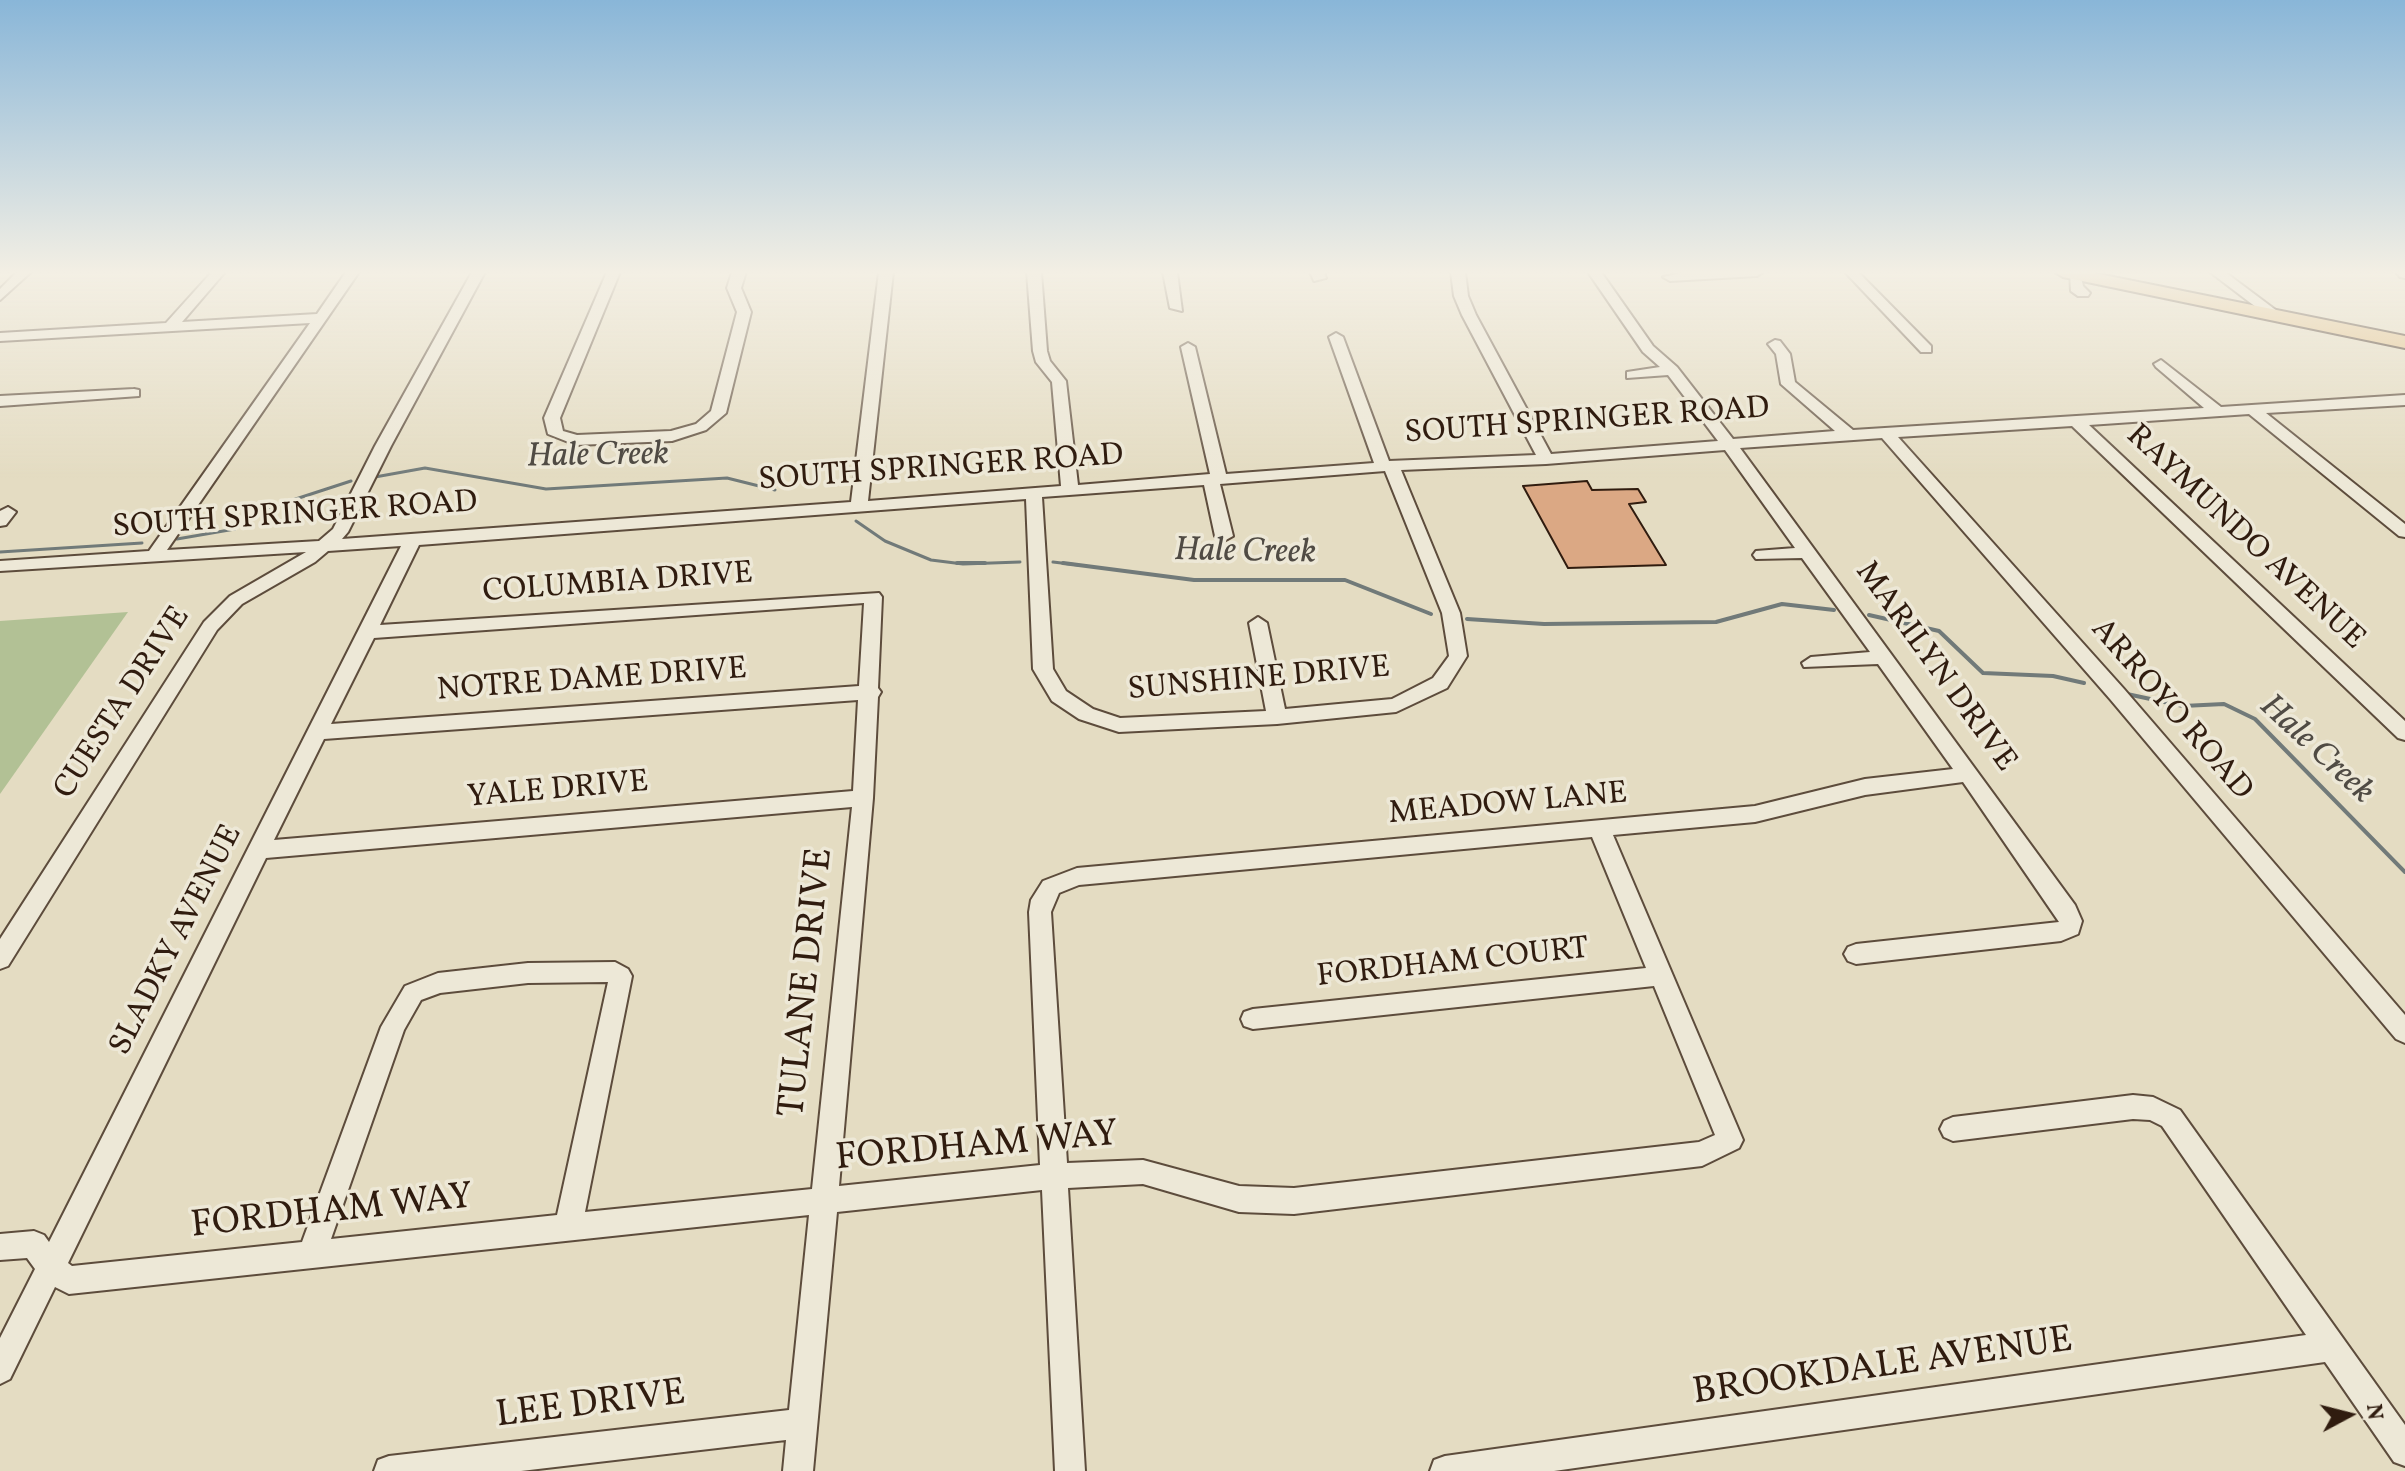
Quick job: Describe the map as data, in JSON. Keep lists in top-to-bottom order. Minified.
{"streets":{"street":["SOUTH SPRINGER ROAD","RAYMUNDO AVENUE","COLUMBIA DRIVE","MARILYN DRIVE","SUNSHINE DRIVE","NOTRE DAME DRIVE","CUESTA DRIVE","ARROYO ROAD","YALE DRIVE","MEADOW LANE","SLADKY AVENUE","FORDHAM COURT","TULANE DRIVE","FORDHAM WAY","BROOKDALE AVENUE","LEE DRIVE"]},"crossings":[["SOUTH SPRINGER ROAD","RAYMUNDO AVENUE"],["SOUTH SPRINGER ROAD","MARILYN DRIVE"],["SOUTH SPRINGER ROAD","SUNSHINE DRIVE"],["SOUTH SPRINGER ROAD","CUESTA DRIVE"],["SOUTH SPRINGER ROAD","ARROYO ROAD"],["SOUTH SPRINGER ROAD","SLADKY AVENUE"],["COLUMBIA DRIVE","SLADKY AVENUE"],["COLUMBIA DRIVE","TULANE DRIVE"],["MARILYN DRIVE","MEADOW LANE"],["NOTRE DAME DRIVE","SLADKY AVENUE"],["NOTRE DAME DRIVE","TULANE DRIVE"],["YALE DRIVE","SLADKY AVENUE"],["YALE DRIVE","TULANE DRIVE"],["MEADOW LANE","FORDHAM WAY"],["SLADKY AVENUE","FORDHAM WAY"],["FORDHAM COURT","FORDHAM WAY"],["TULANE DRIVE","FORDHAM WAY"],["TULANE DRIVE","LEE DRIVE"]],"water":["Hale Creek"],"north":"right"}
